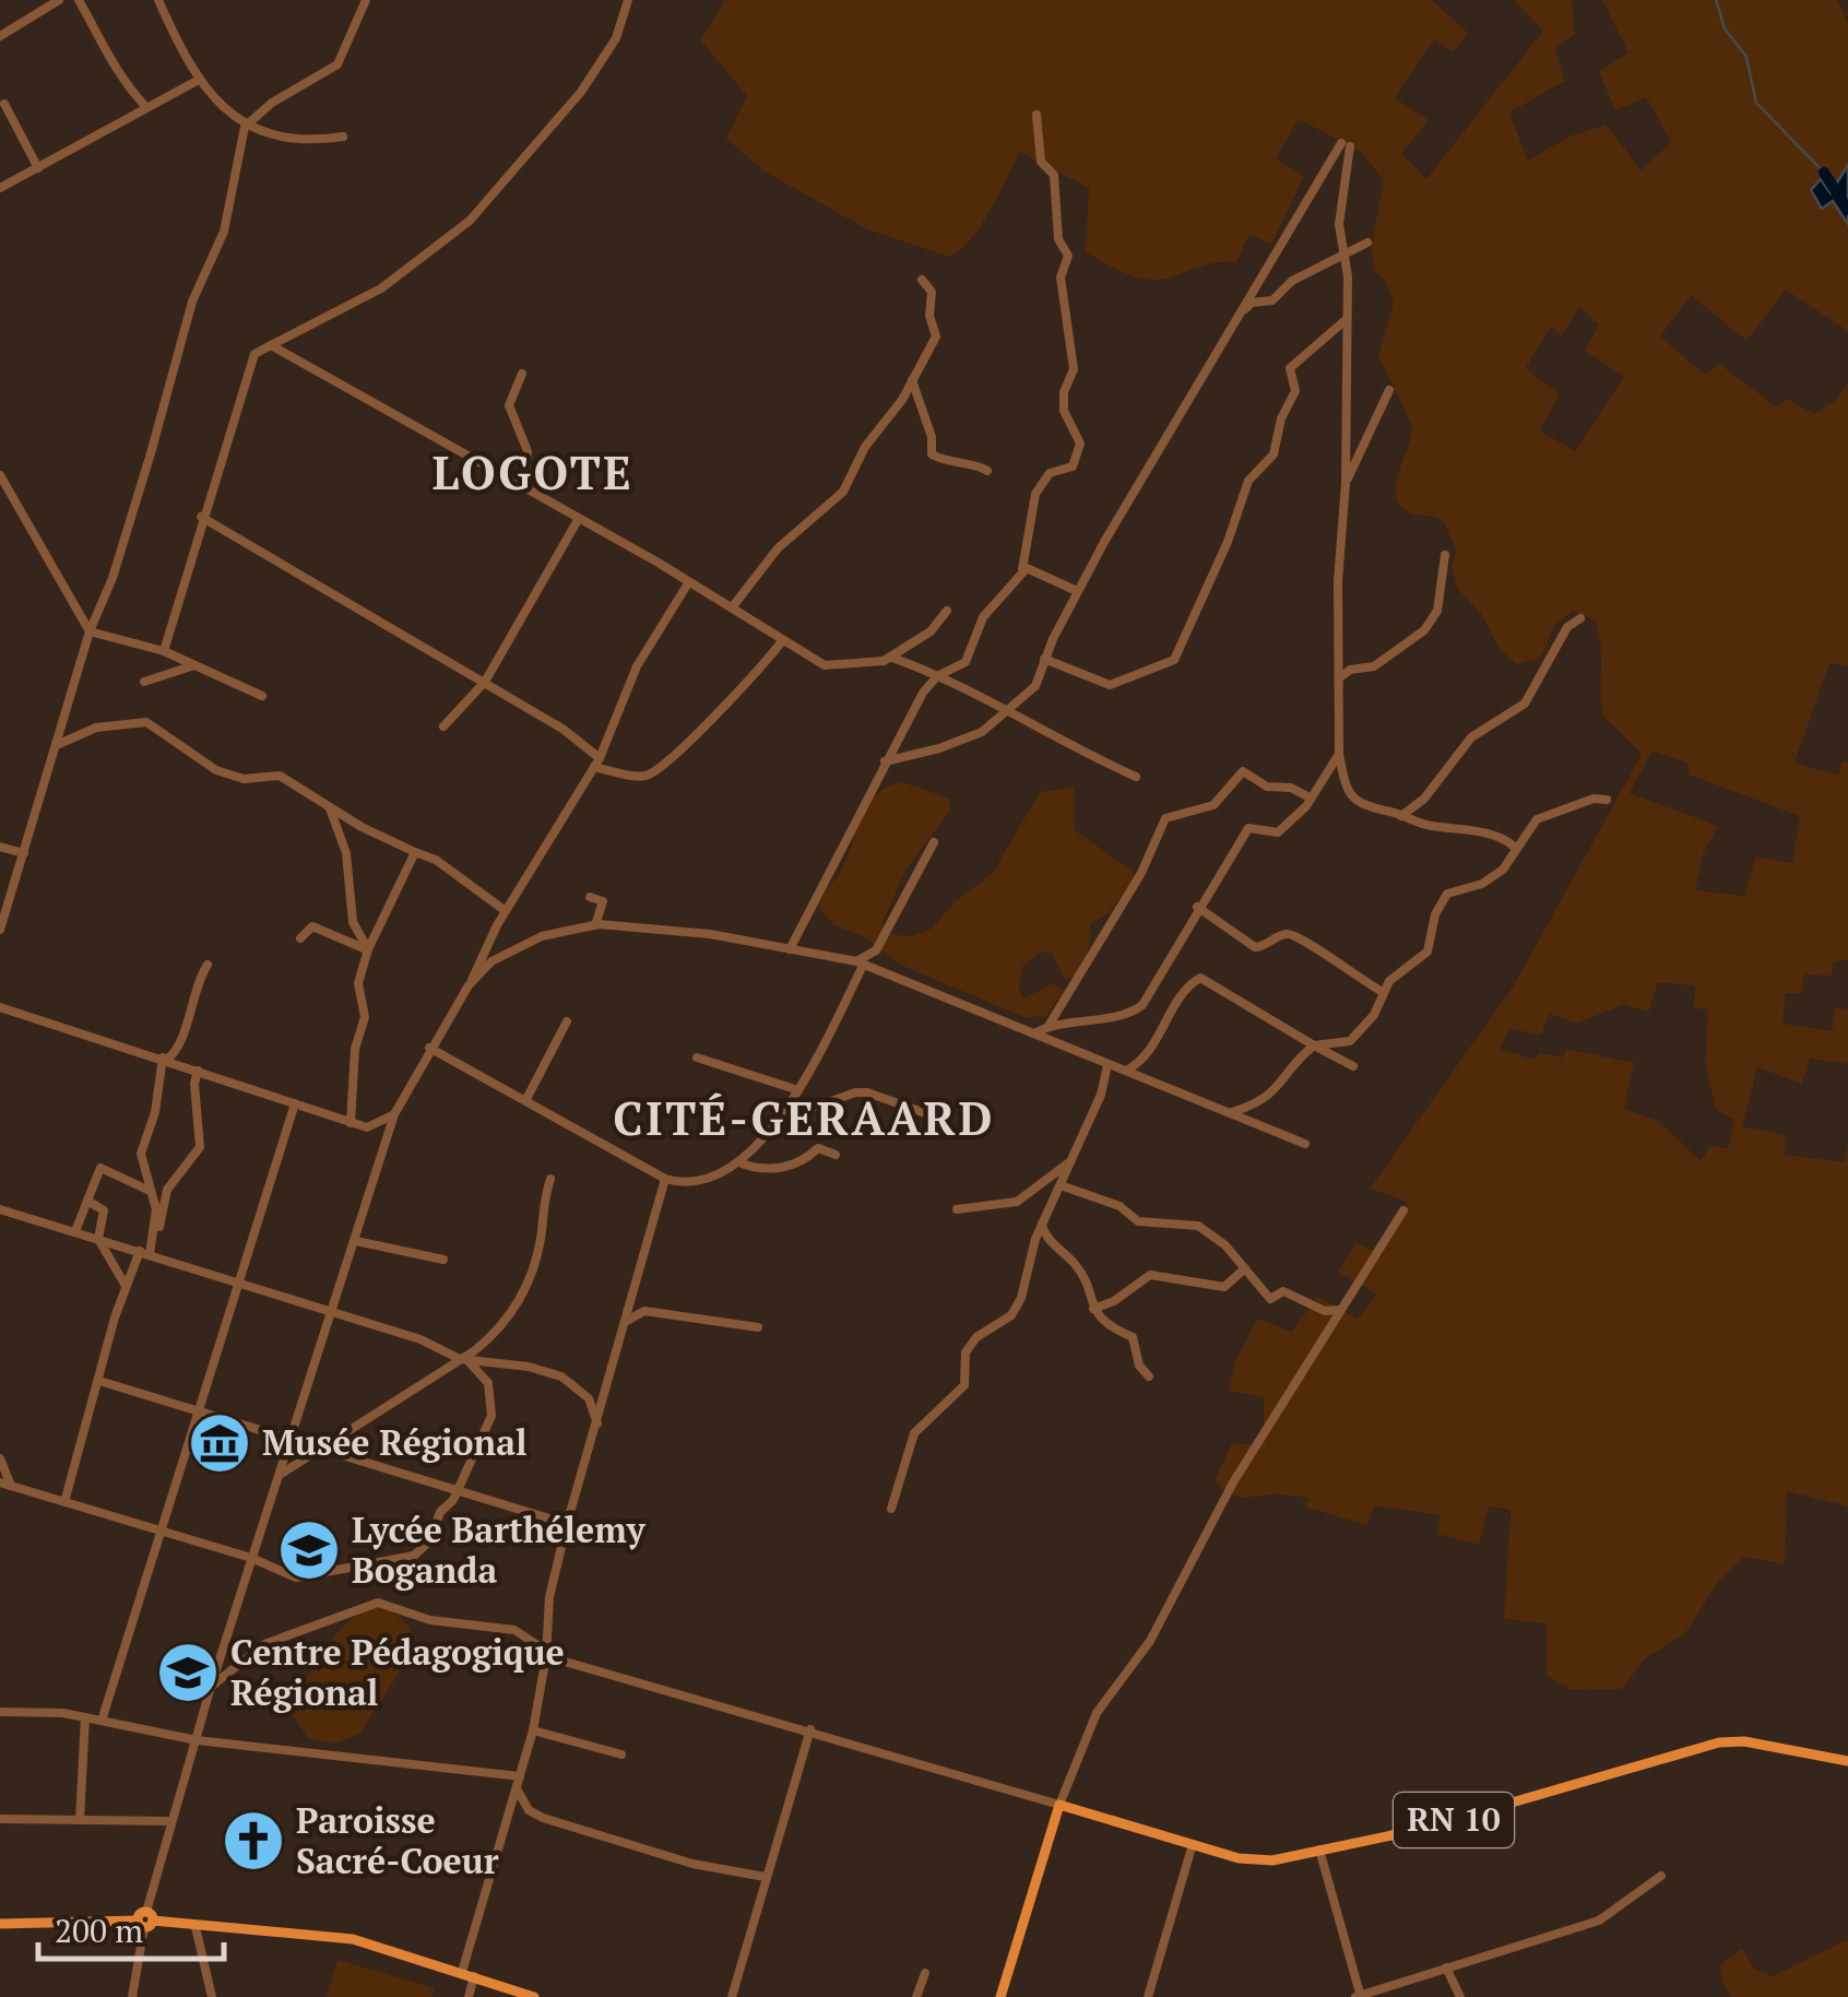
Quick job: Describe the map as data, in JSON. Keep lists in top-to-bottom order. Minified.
{"streets":{"main road":["RN 10"]},"districts":["LOGOTE","CITÉ-GERAARD"],"places":{"museum":["Musée Régional"],"school or university":["Lycée Barthélemy Boganda","Centre Pédagogique Régional"],"church":["Paroisse Sacré-Coeur"]},"scale_bar":"200 m"}
